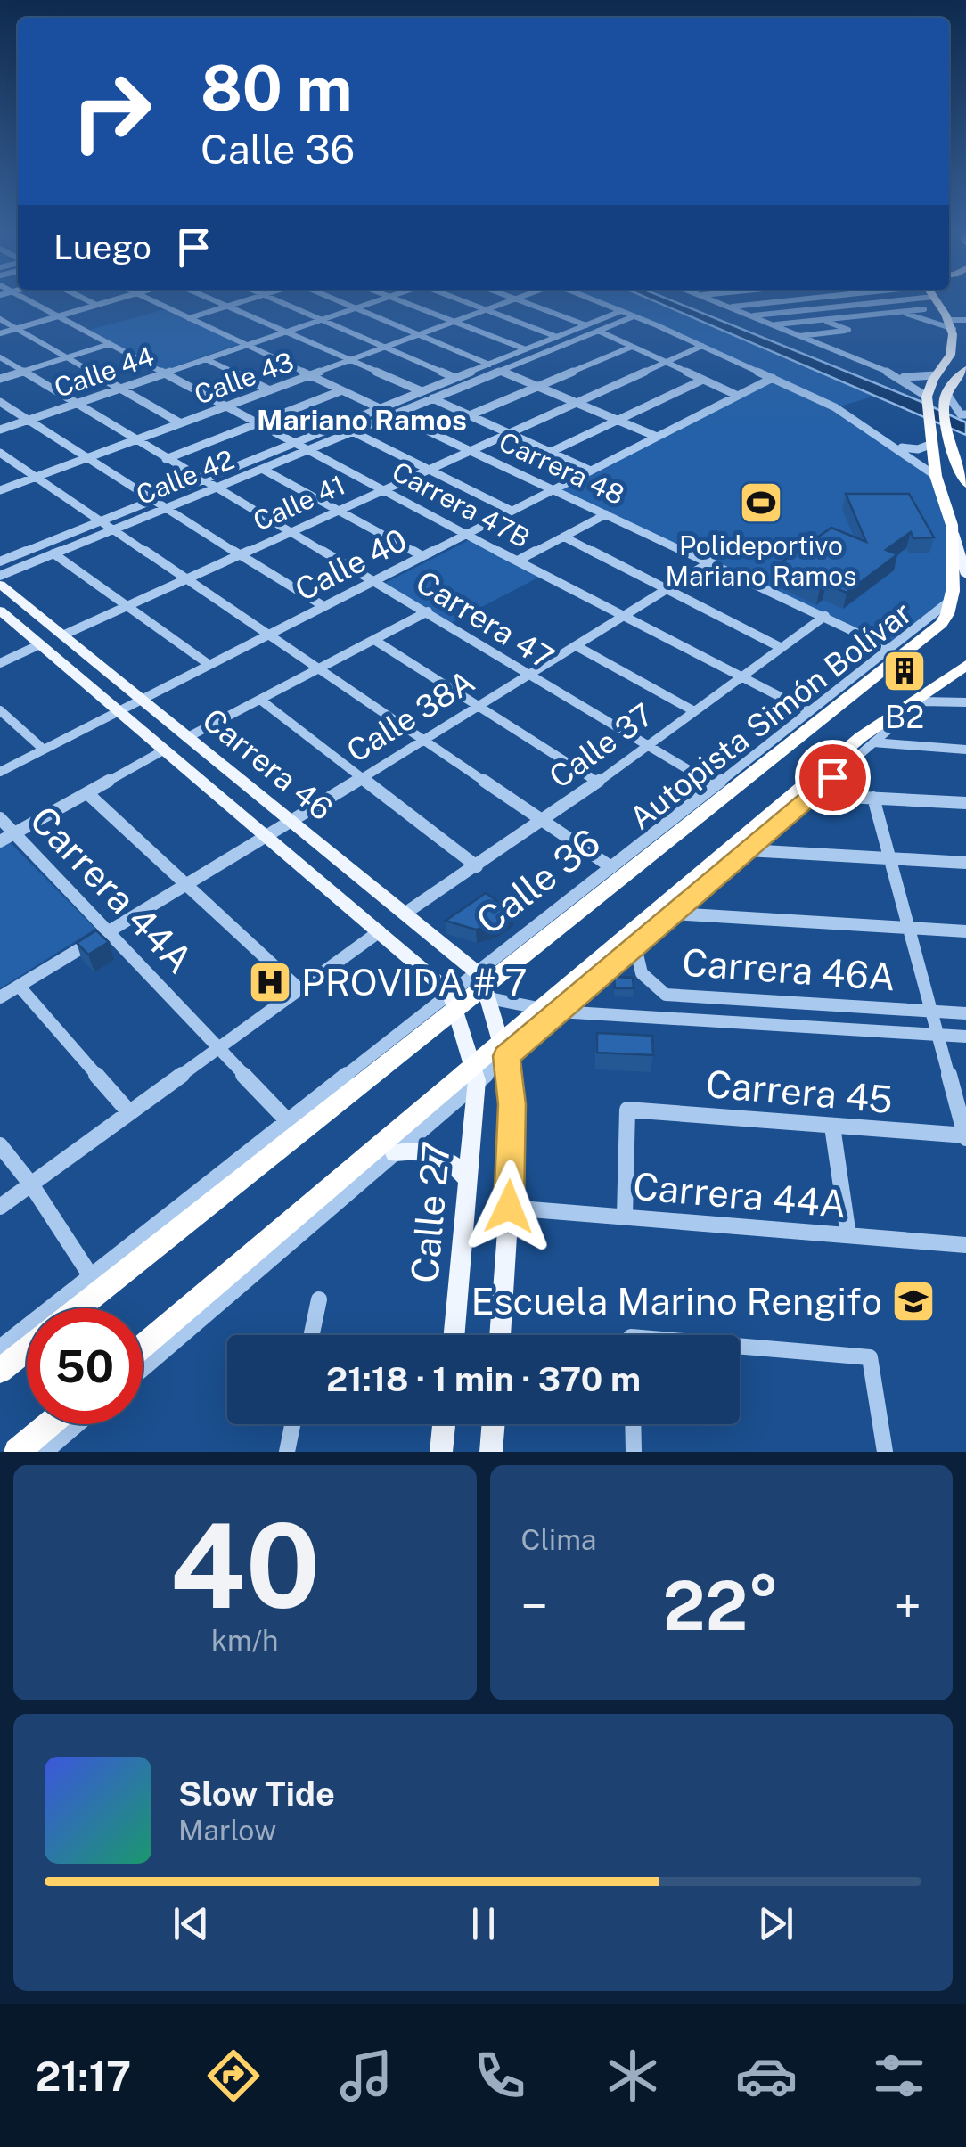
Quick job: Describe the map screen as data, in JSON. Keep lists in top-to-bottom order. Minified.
{"streets":{"highway":["Autopista Simón Bolívar"],"main road":["Carrera 46","Calle 27"],"street":["Calle 44","Calle 43","Carrera 48","Calle 42","Calle 41","Carrera 47B","Calle 40","Carrera 47","Calle 38A","Calle 37","Calle 36","Carrera 44A","Carrera 46A","Carrera 45"]},"crossings":[["Calle 44","Carrera 48"],["Calle 44","Carrera 47B"],["Calle 44","Carrera 47"],["Calle 43","Carrera 48"],["Calle 43","Carrera 47B"],["Calle 43","Carrera 47"],["Carrera 48","Calle 42"],["Carrera 48","Calle 41"],["Carrera 48","Calle 40"],["Carrera 48","Calle 38A"],["Carrera 48","Calle 37"],["Carrera 48","Calle 36"],["Calle 42","Carrera 47B"],["Calle 42","Carrera 47"],["Calle 41","Carrera 47B"],["Calle 41","Carrera 47"],["Calle 41","Carrera 46"],["Carrera 47B","Calle 40"],["Carrera 47B","Calle 38A"],["Carrera 47B","Calle 37"],["Carrera 47B","Calle 36"],["Calle 40","Carrera 47"],["Calle 40","Carrera 46"],["Carrera 47","Calle 38A"],["Carrera 47","Calle 37"],["Carrera 47","Calle 36"],["Autopista Simón Bolívar","Carrera 46"],["Autopista Simón Bolívar","Calle 36"],["Calle 38A","Carrera 46"],["Calle 38A","Carrera 44A"],["Calle 37","Carrera 46"],["Carrera 44A","Carrera 45"]],"districts":["Mariano Ramos"],"places":{"sports":["Polideportivo Mariano Ramos"],"building":["B2"],"hospital":["PROVIDA # 7"],"school or university":["Escuela Marino Rengifo"]},"page":{"turn":["80 m","Calle 36"],"then":"Luego","limit":"50","trip":"21:18 · 1 min · 370 m","tile":[["40","km/h"],"Clima"],"heat":["−","22°","+"],"song":["Slow Tide","Marlow"],"tabs":"21:17"}}
